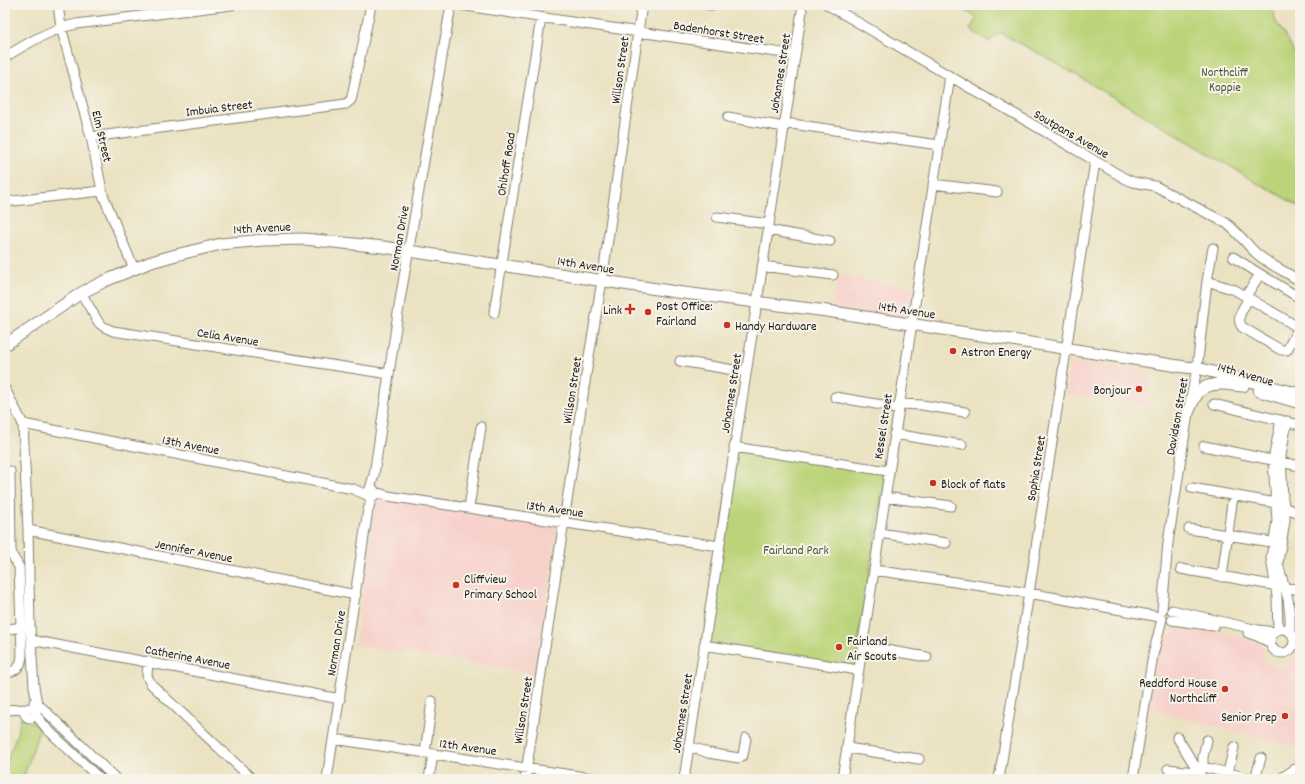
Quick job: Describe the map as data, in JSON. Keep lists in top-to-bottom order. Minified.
{"streets":{"main road":["14th Avenue"],"street":["Badenhorst Street","Willson Street","Johannes Street","Imbuia Street","Soutpans Avenue","Elm Street","Ohlhoff Road","Norman Drive","Celia Avenue","Davidson Street","Kessel Street","13th Avenue","Sophia Street","Jennifer Avenue","Catherine Avenue","12th Avenue"]},"crossings":[["Badenhorst Street","Willson Street"],["Badenhorst Street","Johannes Street"],["Badenhorst Street","Ohlhoff Road"],["Willson Street","14th Avenue"],["Willson Street","13th Avenue"],["Willson Street","12th Avenue"],["Johannes Street","14th Avenue"],["Johannes Street","13th Avenue"],["Imbuia Street","Elm Street"],["Soutpans Avenue","Kessel Street"],["Soutpans Avenue","Sophia Street"],["Elm Street","14th Avenue"],["Ohlhoff Road","14th Avenue"],["14th Avenue","Norman Drive"],["14th Avenue","Celia Avenue"],["14th Avenue","Davidson Street"],["14th Avenue","Kessel Street"],["14th Avenue","Sophia Street"],["Norman Drive","Celia Avenue"],["Norman Drive","13th Avenue"],["Norman Drive","Jennifer Avenue"],["Norman Drive","Catherine Avenue"],["Norman Drive","12th Avenue"]],"parks":["Northcliff Koppie","Fairland Park"],"places":{"health":["Link"],"other":["Post Office: Fairland","Handy Hardware","Astron Energy","Bonjour","Block of flats","Cliffview Primary School","Fairland Air Scouts","Reddford House Northcliff","Senior Prep"]}}
